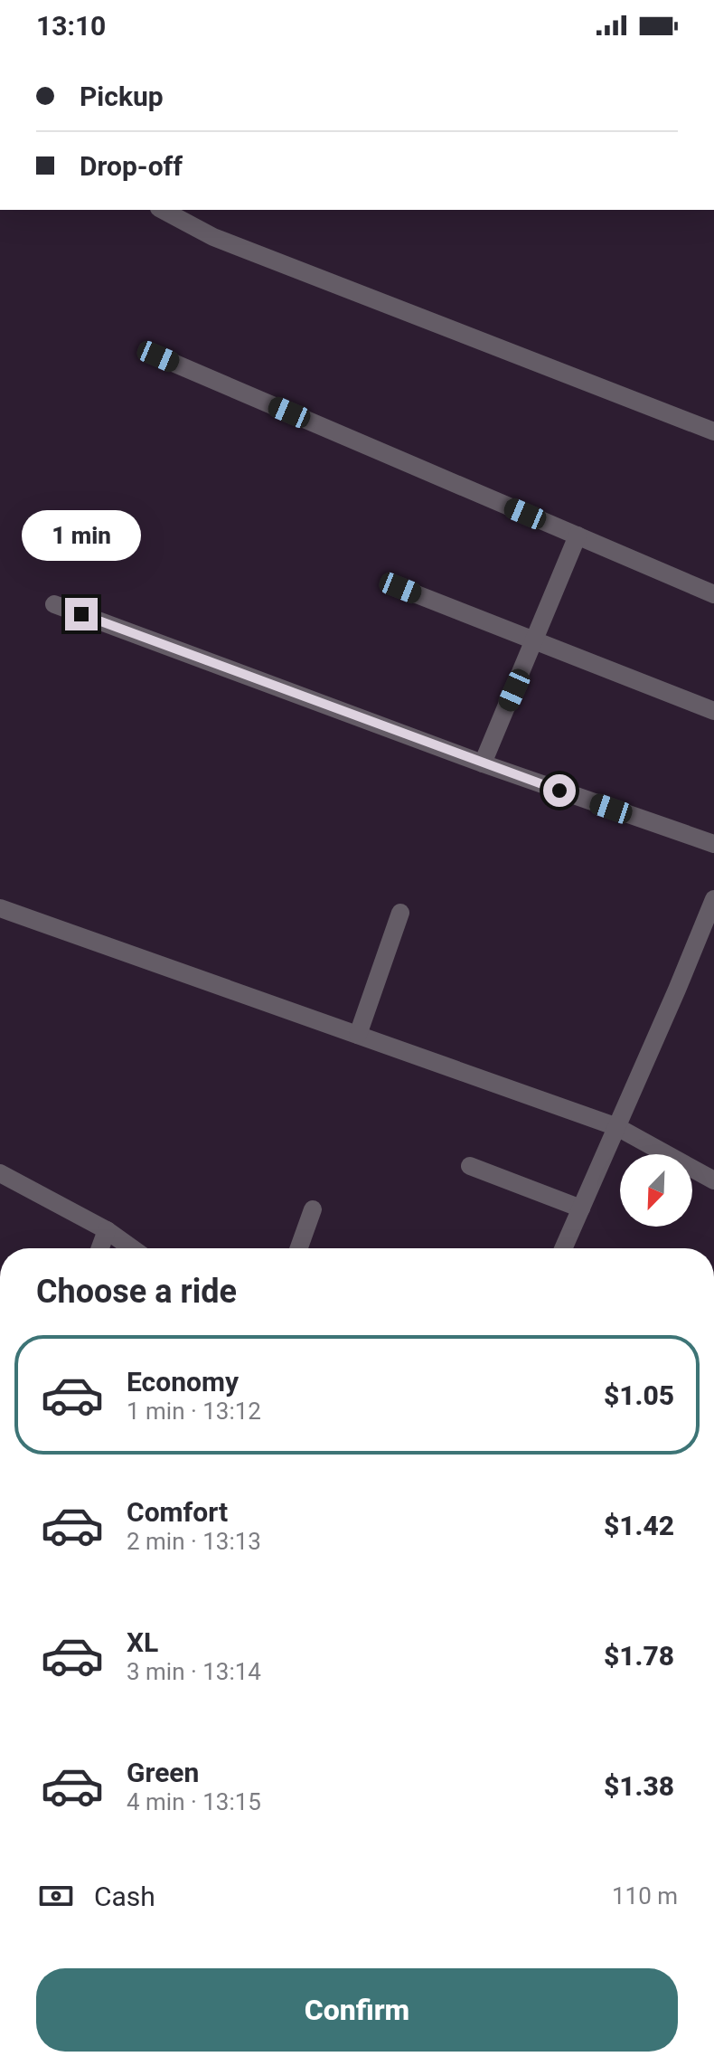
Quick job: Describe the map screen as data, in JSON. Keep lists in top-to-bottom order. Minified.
{"north":"bottom left","page":{"status":"13:10","banner":["Pickup","Drop-off"],"bubble":"1 min","heading":"Choose a ride","list":[{"name":"Economy","note":"1 min · 13:12","value":"$1.05"},{"name":"Comfort","note":"2 min · 13:13","value":"$1.42"},{"name":"XL","note":"3 min · 13:14","value":"$1.78"},{"name":"Green","note":"4 min · 13:15","value":"$1.38"}],"pay":["Cash","110 m"],"buttons":"Confirm"}}
